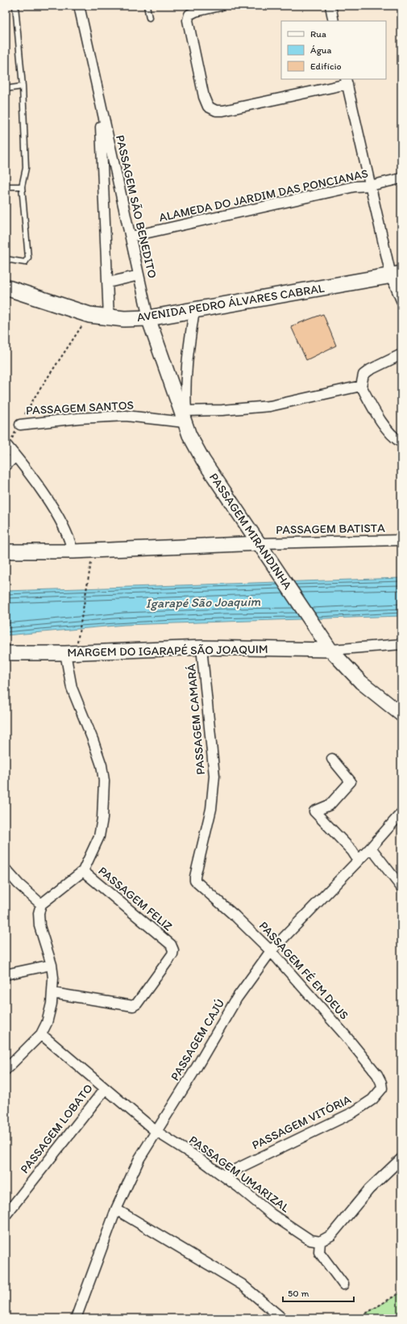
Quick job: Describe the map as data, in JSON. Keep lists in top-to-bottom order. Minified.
{"streets":{"main road":["AVENIDA PEDRO ÁLVARES CABRAL"],"street":["ALAMEDA DO JARDIM DAS PONCIANAS","PASSAGEM SÃO BENEDITO","PASSAGEM SANTOS","PASSAGEM BATISTA","PASSAGEM MIRANDINHA","MARGEM DO IGARAPÉ SÃO JOAQUIM","PASSAGEM CAMARÁ","PASSAGEM FELIZ","PASSAGEM FÉ EM DEUS","PASSAGEM CAJÚ","PASSAGEM VITÓRIA","PASSAGEM LOBATO","PASSAGEM UMARIZAL"]},"crossings":[["ALAMEDA DO JARDIM DAS PONCIANAS","PASSAGEM SÃO BENEDITO"],["PASSAGEM SÃO BENEDITO","AVENIDA PEDRO ÁLVARES CABRAL"],["PASSAGEM SÃO BENEDITO","PASSAGEM MIRANDINHA"],["AVENIDA PEDRO ÁLVARES CABRAL","PASSAGEM MIRANDINHA"],["PASSAGEM SANTOS","PASSAGEM MIRANDINHA"],["PASSAGEM BATISTA","PASSAGEM MIRANDINHA"],["PASSAGEM MIRANDINHA","MARGEM DO IGARAPÉ SÃO JOAQUIM"],["MARGEM DO IGARAPÉ SÃO JOAQUIM","PASSAGEM CAMARÁ"],["PASSAGEM CAMARÁ","PASSAGEM FÉ EM DEUS"],["PASSAGEM FÉ EM DEUS","PASSAGEM CAJÚ"],["PASSAGEM FÉ EM DEUS","PASSAGEM VITÓRIA"],["PASSAGEM CAJÚ","PASSAGEM UMARIZAL"],["PASSAGEM VITÓRIA","PASSAGEM UMARIZAL"],["PASSAGEM LOBATO","PASSAGEM UMARIZAL"]],"water":["Igarapé São Joaquim"],"legend":["Rua","Água","Edifício"],"scale_bar":"50 m"}
